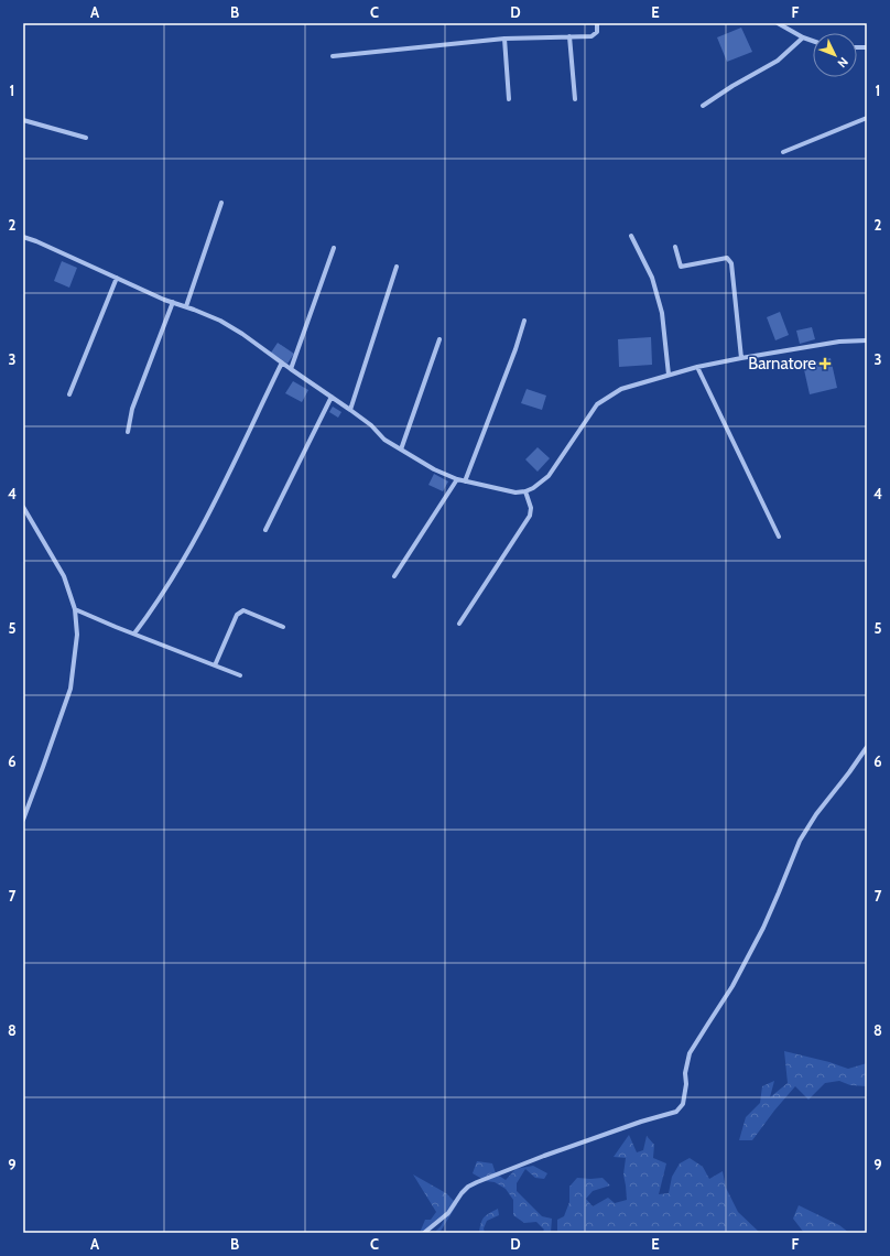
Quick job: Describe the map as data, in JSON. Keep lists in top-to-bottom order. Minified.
{"places":{"health":["Barnatore"]},"north":"bottom right","grid":{"columns":["A","B","C","D","E","F"],"rows":["1","2","3","4","5","6","7","8","9"]}}
